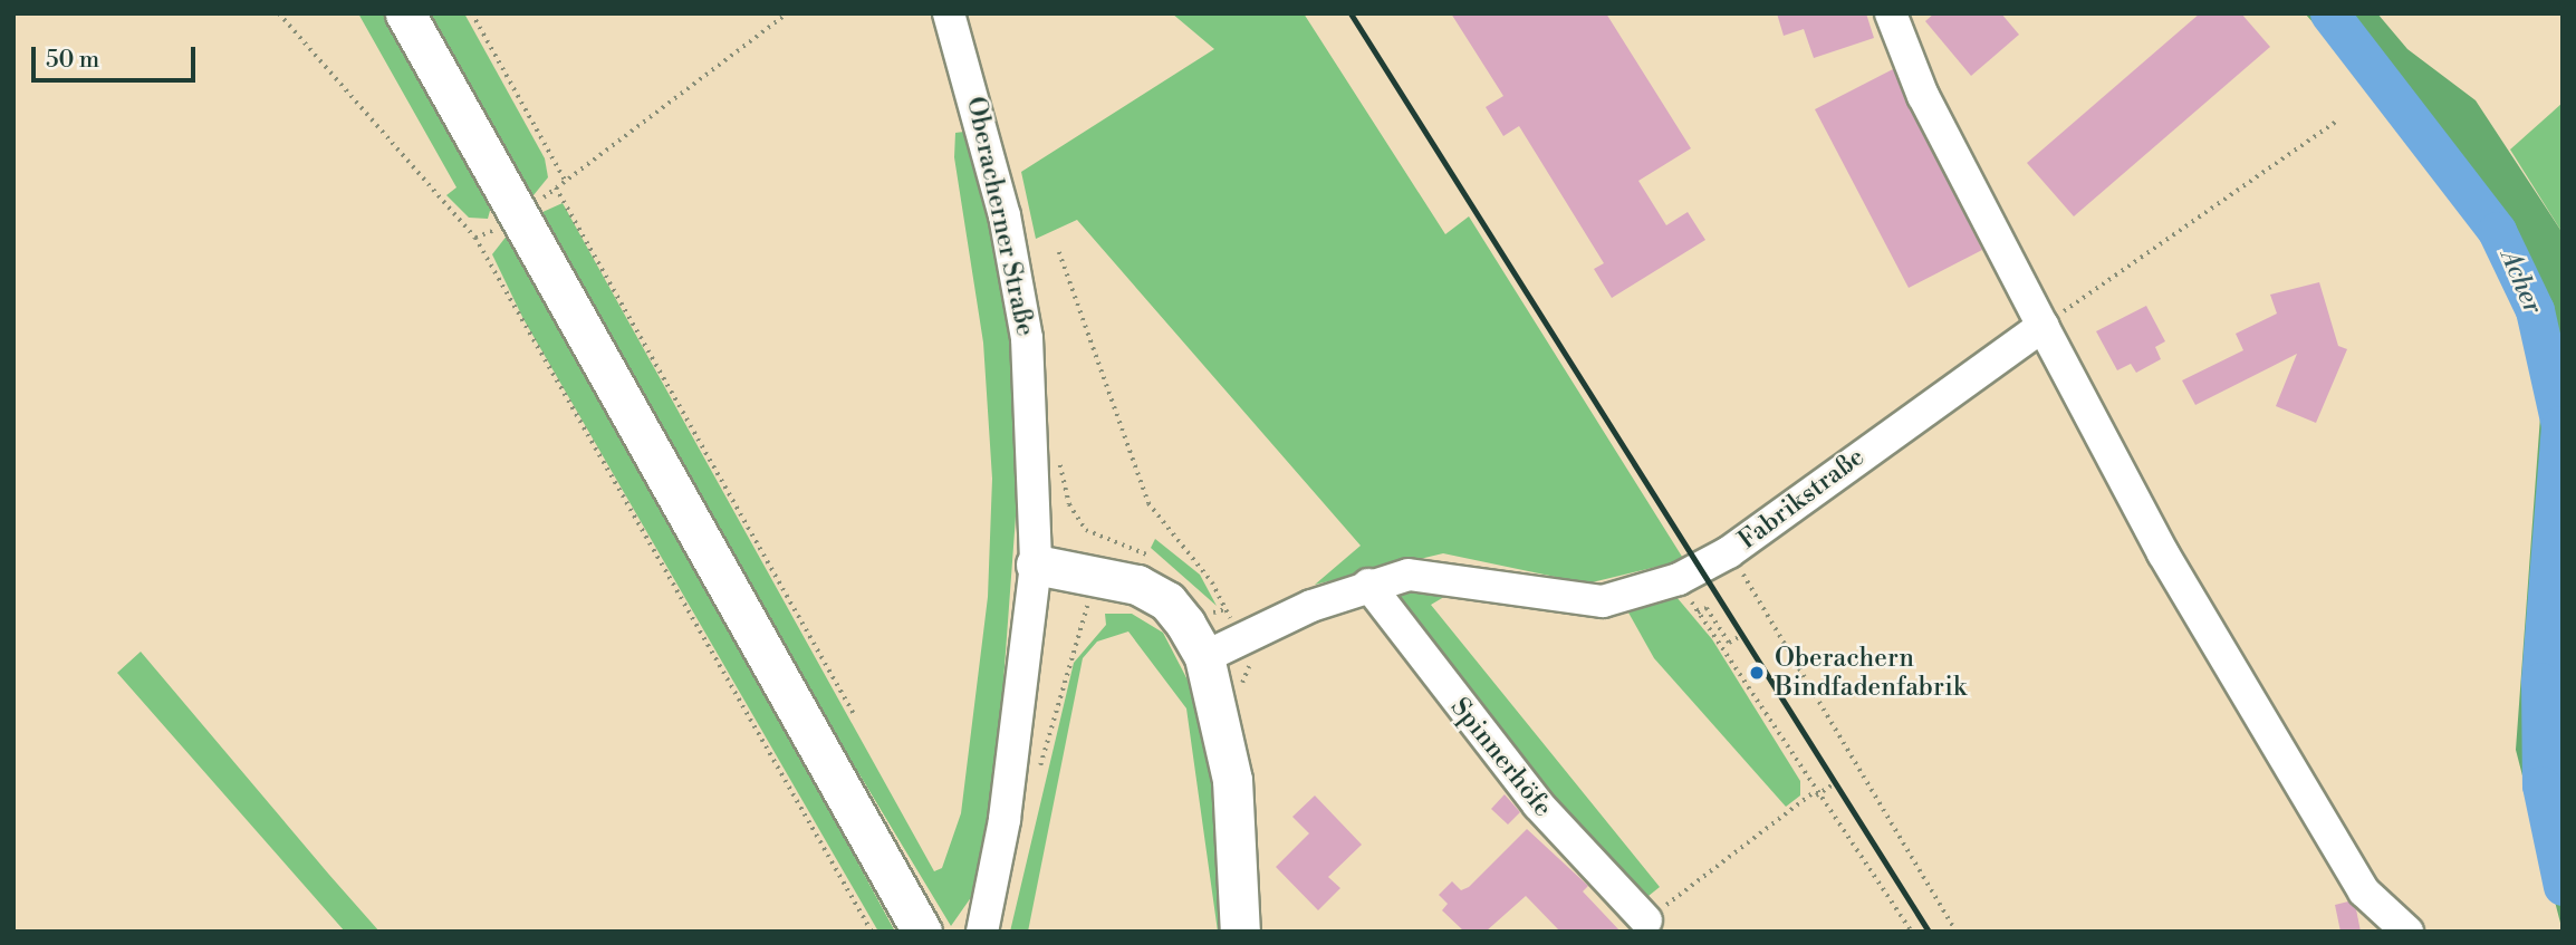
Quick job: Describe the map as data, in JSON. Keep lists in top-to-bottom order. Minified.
{"streets":{"street":["Oberacherner Straße","Fabrikstraße","Spinnerhöfe"]},"crossings":[["Fabrikstraße","Spinnerhöfe"]],"water":["Acher"],"places":["Oberachern Bindfadenfabrik"],"scale_bar":"50 m"}
